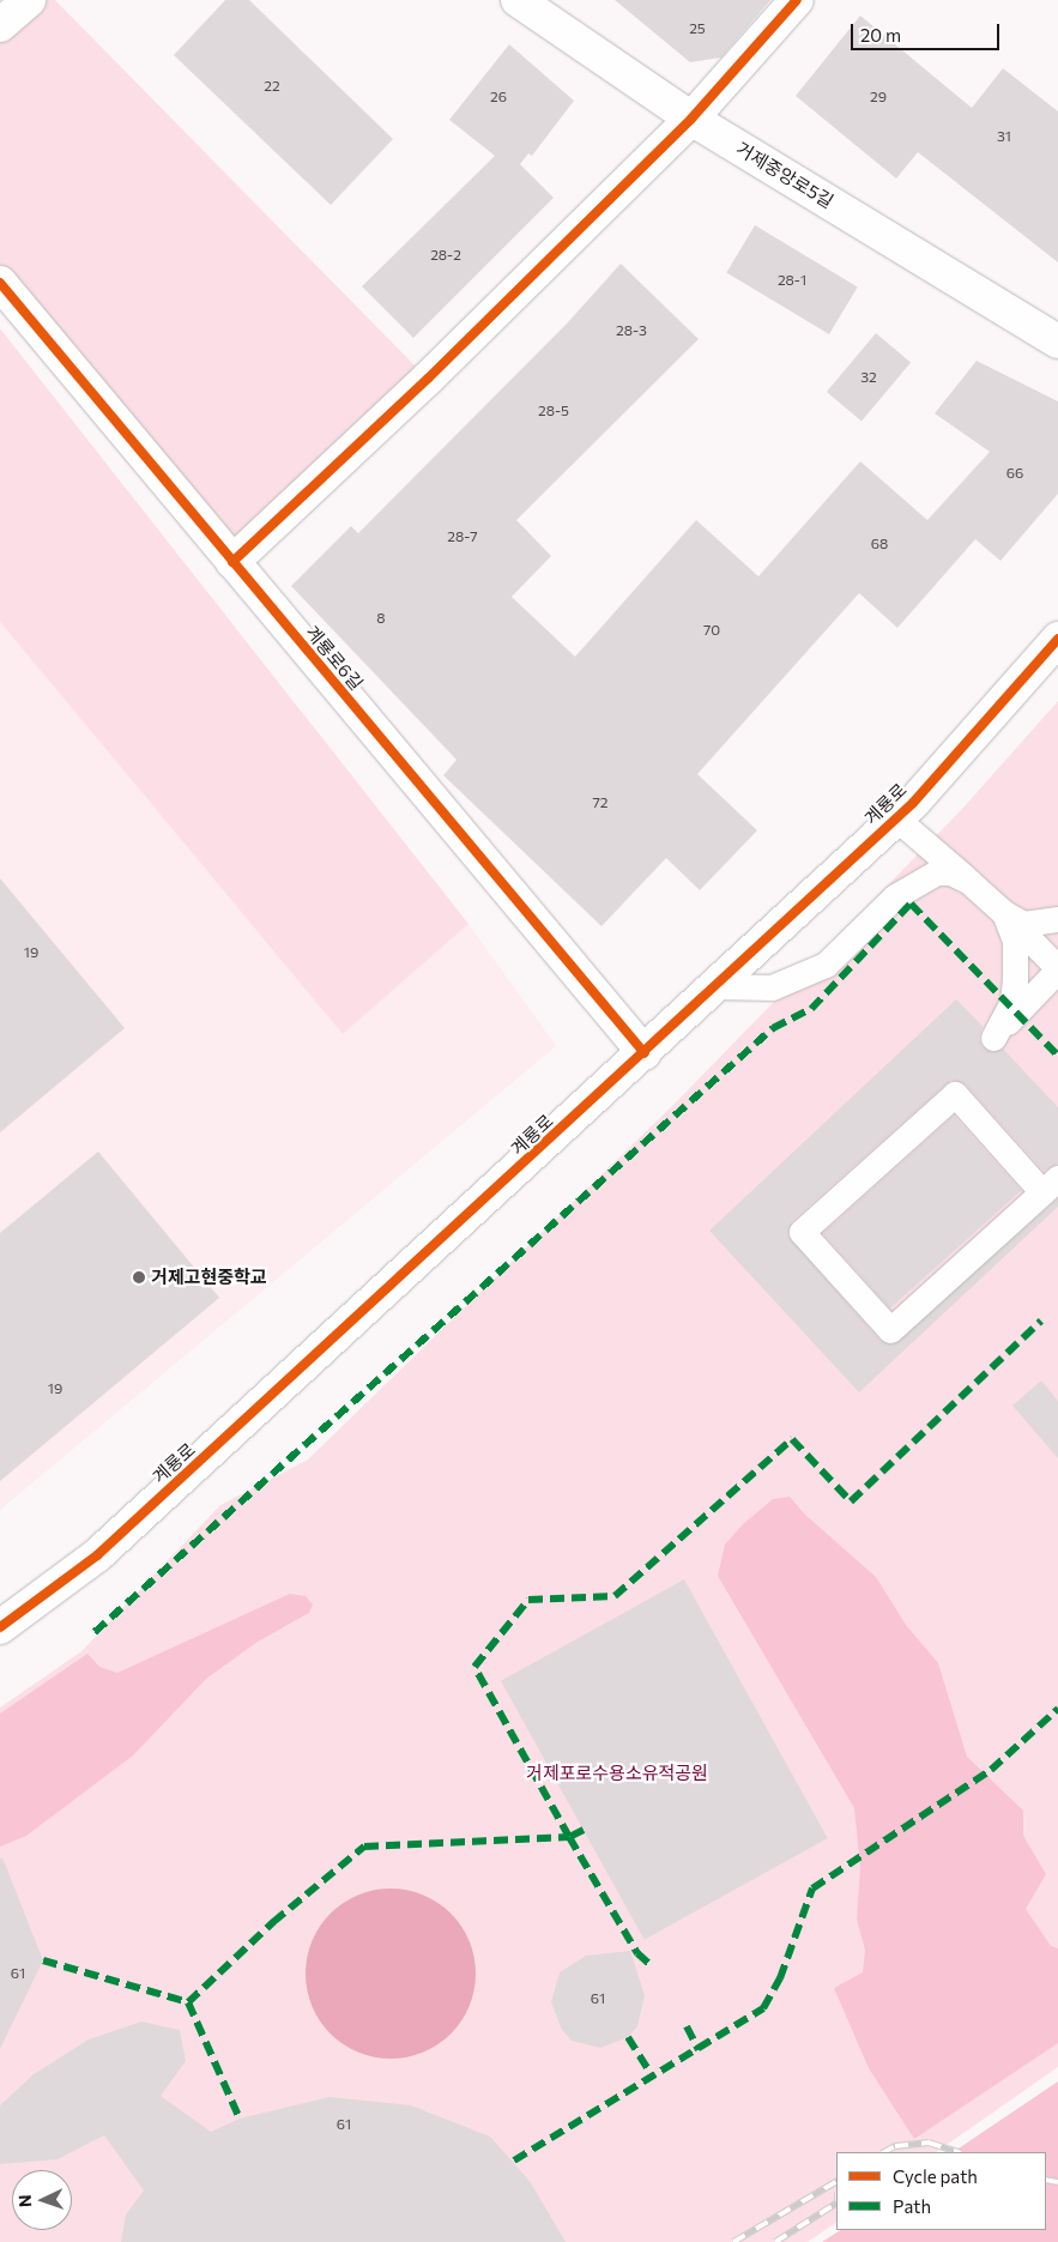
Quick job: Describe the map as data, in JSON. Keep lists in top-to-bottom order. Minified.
{"streets":{"street":["거제중앙로5길","계룡로6길","계룡로"]},"crossings":[["계룡로6길","계룡로"]],"parks":["거제포로수용소유적공원"],"places":["거제고현중학교"],"house_numbers":["25","22","26","29","31","28-2","28-1","28-3","32","28-5","66","28-7","68","8","70","72","19","19","61","61","61"],"legend":["Cycle path","Path"],"scale_bar":"20 m","north":"left"}
